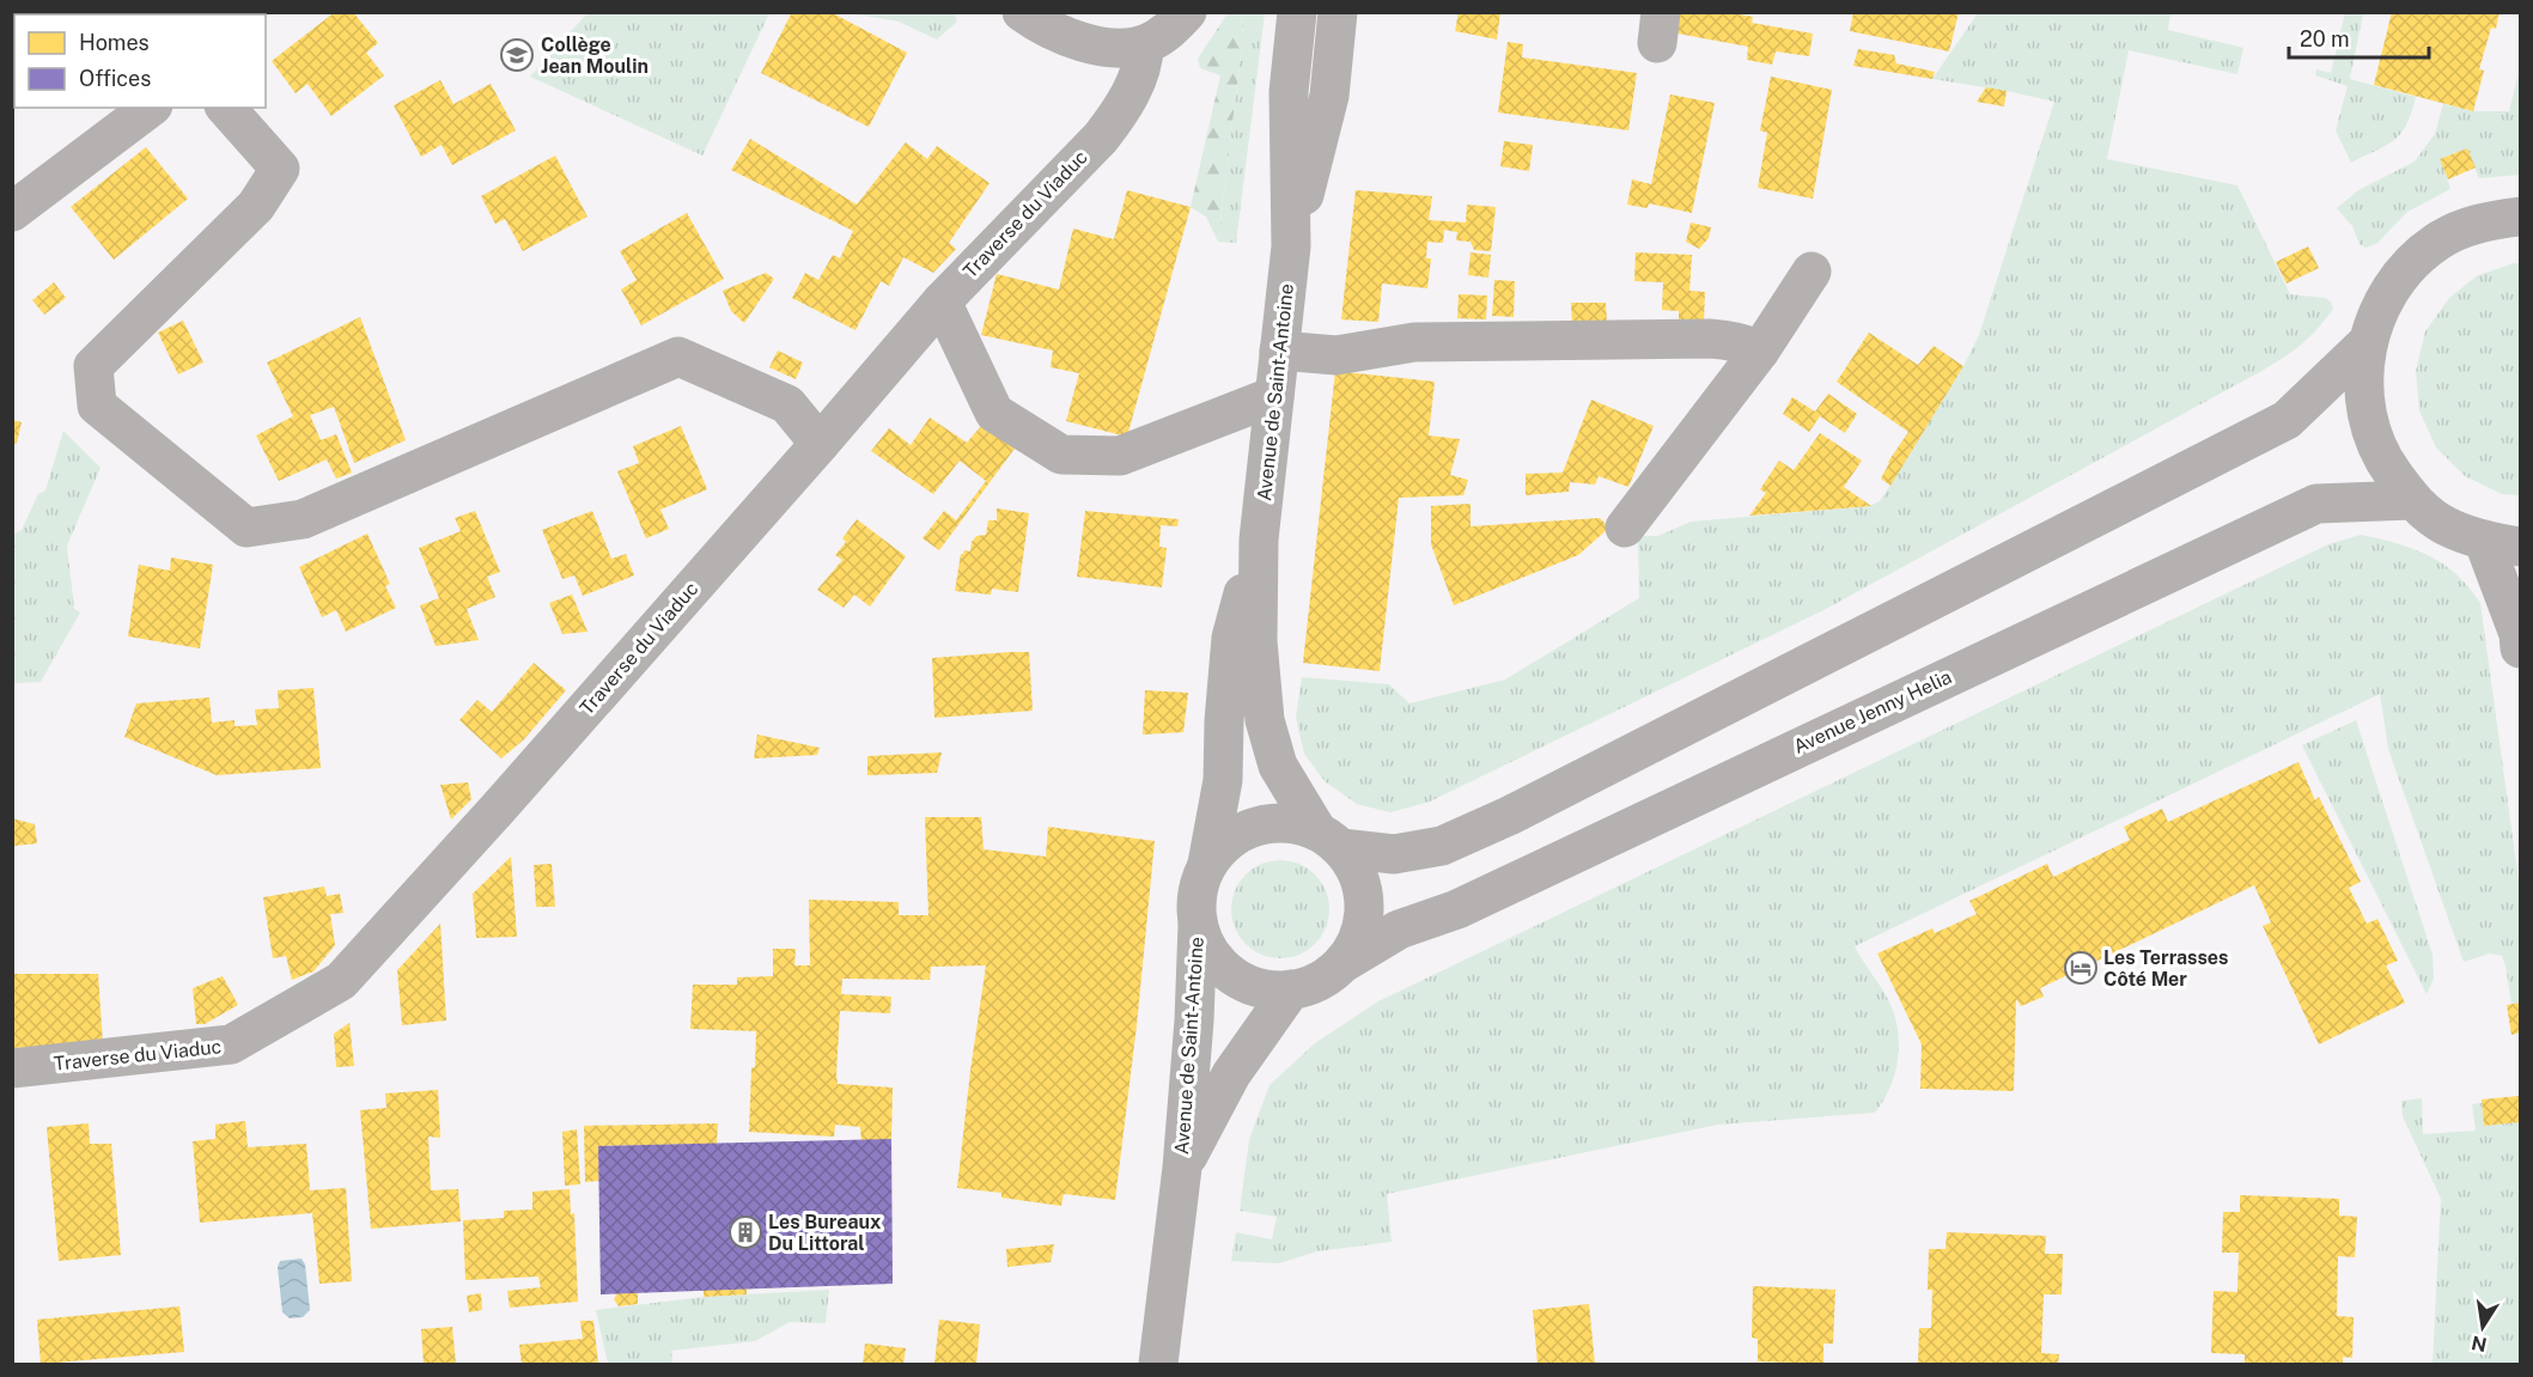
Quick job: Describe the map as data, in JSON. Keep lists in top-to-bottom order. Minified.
{"streets":{"street":["Traverse du Viaduc","Avenue de Saint-Antoine","Avenue Jenny Helia"]},"crossings":[["Avenue de Saint-Antoine","Avenue Jenny Helia"]],"places":{"school or university":["Collège Jean Moulin"],"hotel":["Les Terrasses Côté Mer"],"building":["Les Bureaux Du Littoral"]},"legend":["Homes","Offices"],"scale_bar":"20 m","north":"bottom"}
